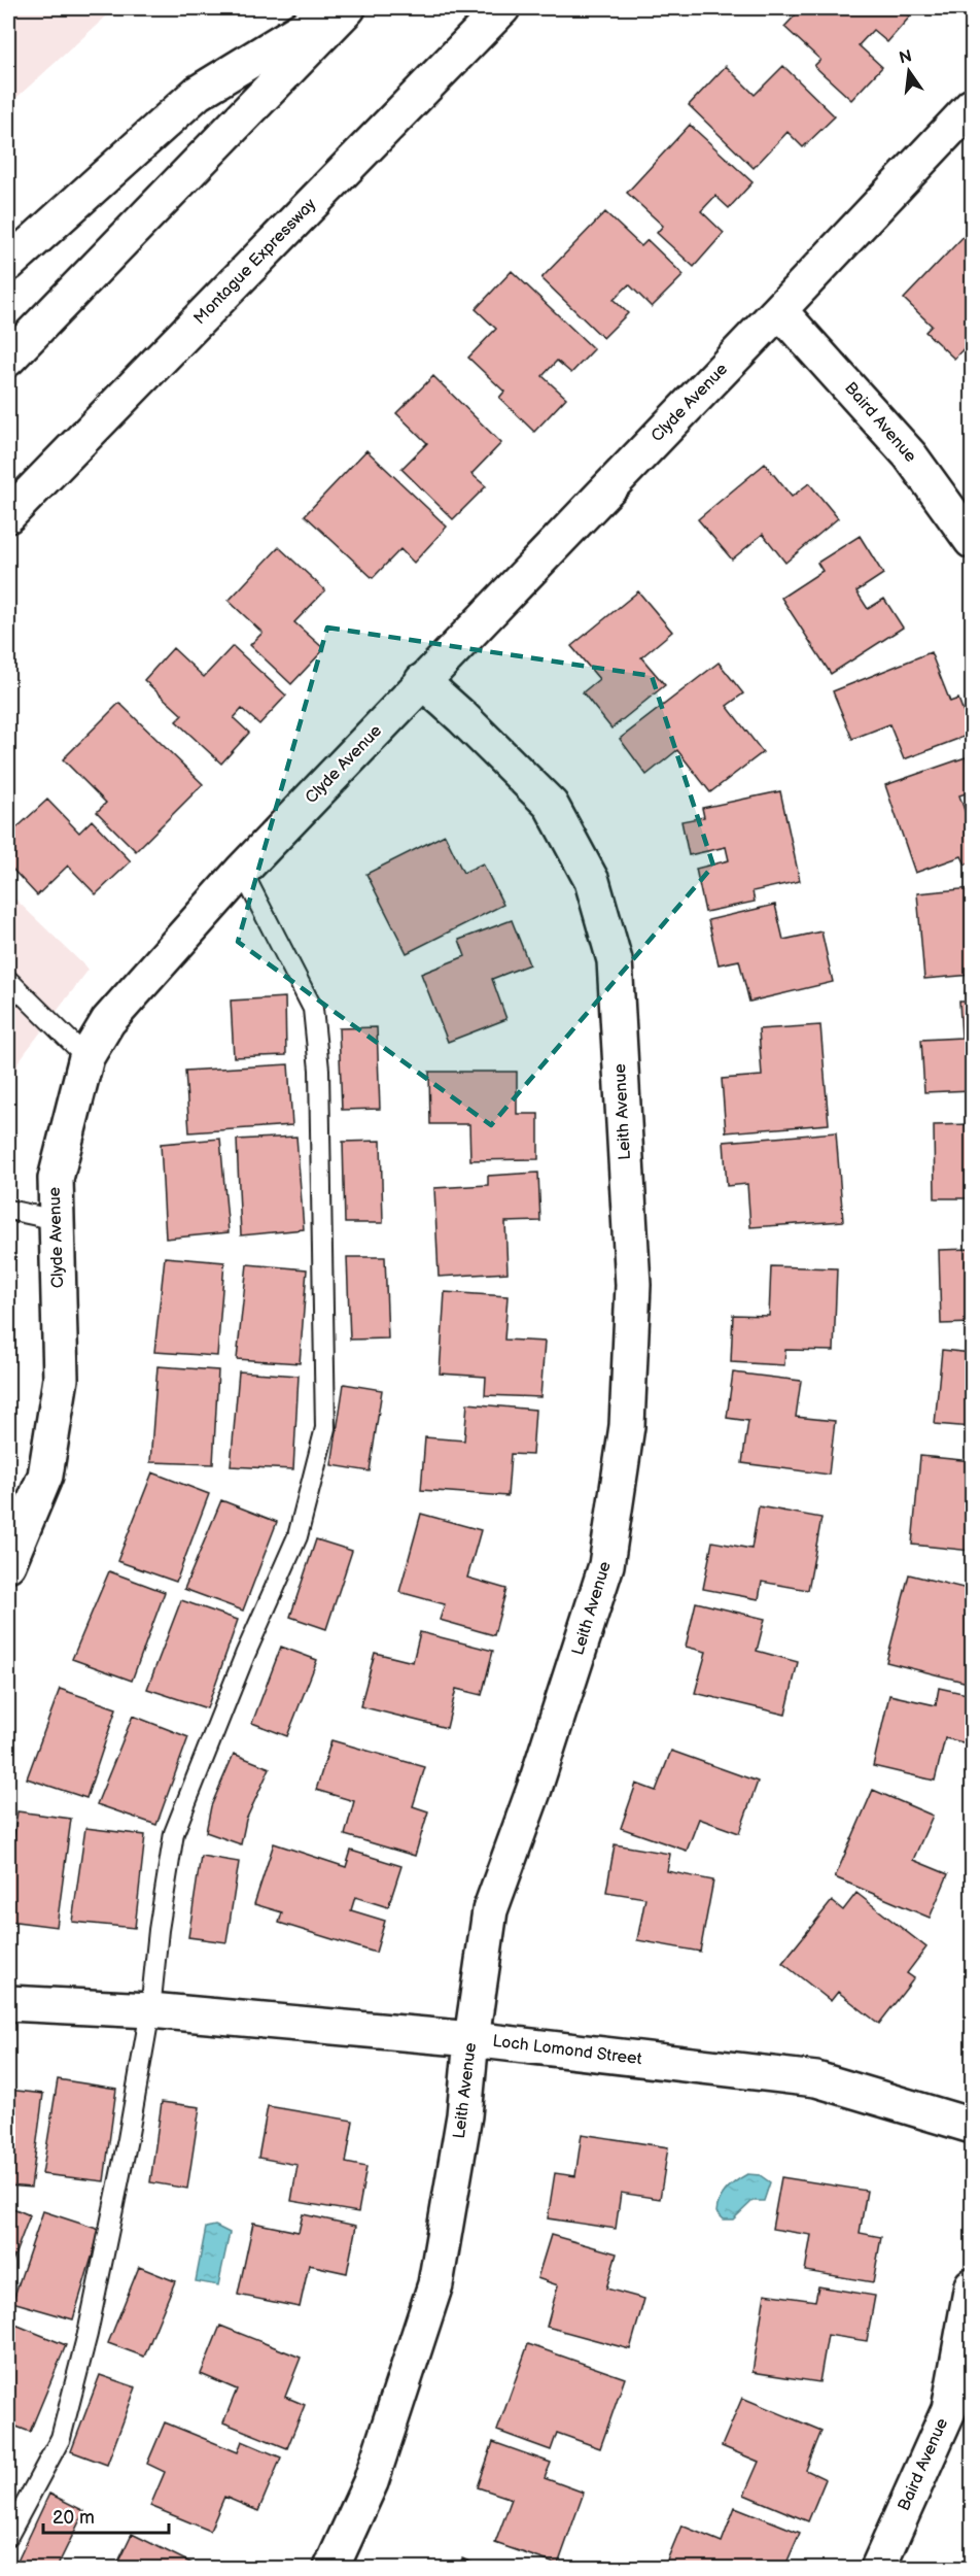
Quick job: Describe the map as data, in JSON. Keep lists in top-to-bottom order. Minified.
{"streets":{"main road":["Montague Expressway","Clyde Avenue","Baird Avenue","Leith Avenue","Loch Lomond Street"]},"crossings":[["Clyde Avenue","Baird Avenue"],["Clyde Avenue","Leith Avenue"],["Leith Avenue","Loch Lomond Street"]],"scale_bar":"20 m","north":"top"}
